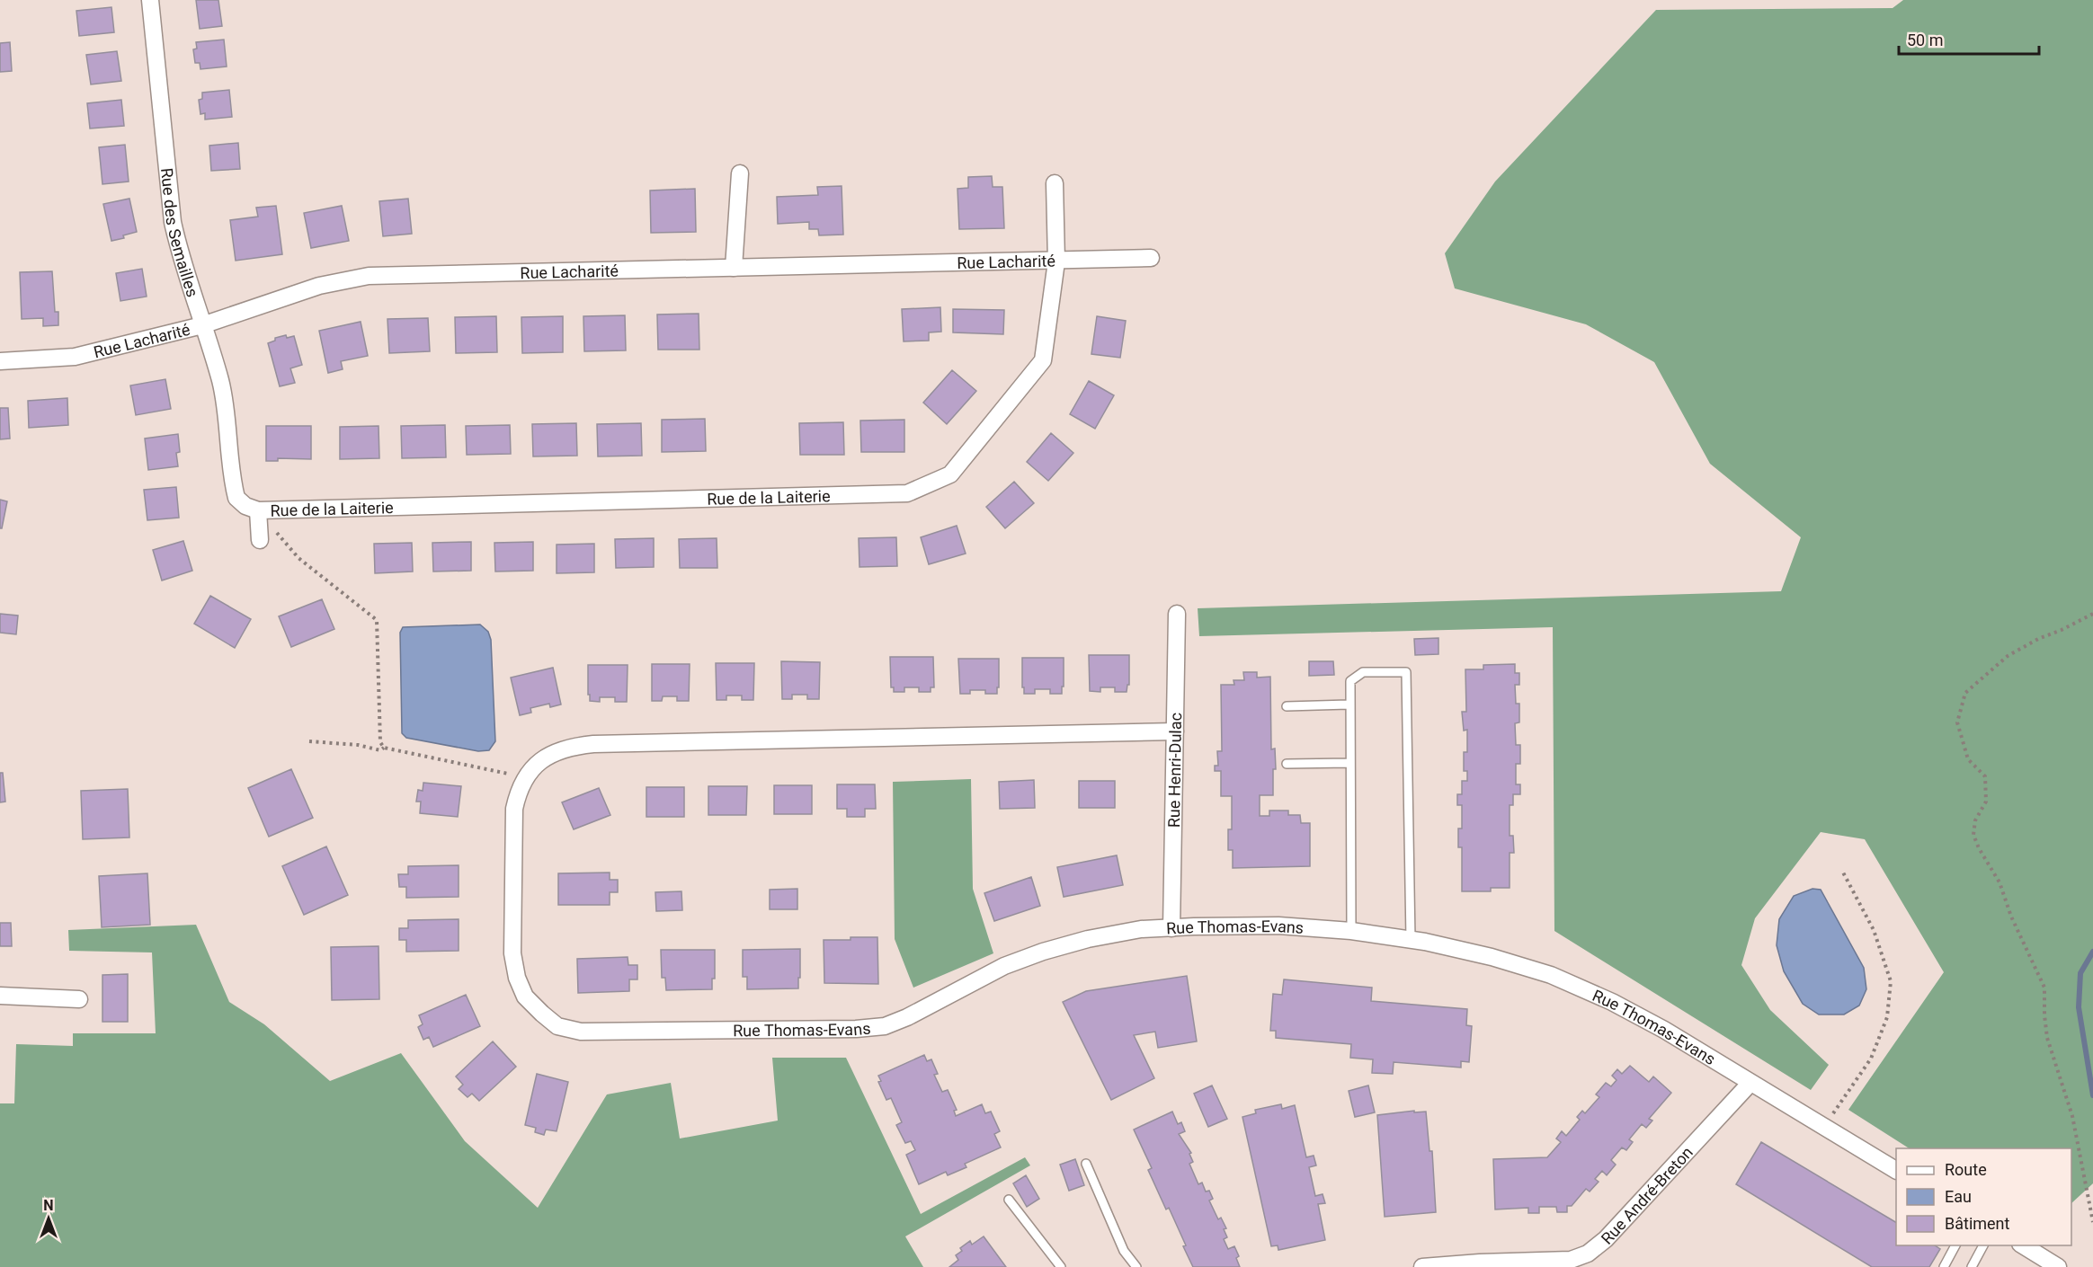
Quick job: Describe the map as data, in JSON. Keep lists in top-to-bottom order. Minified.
{"streets":{"street":["Rue des Semailles","Rue Lacharité","Rue de la Laiterie","Rue Henri-Dulac","Rue Thomas-Evans","Rue André-Breton"]},"crossings":[["Rue des Semailles","Rue Lacharité"],["Rue des Semailles","Rue de la Laiterie"],["Rue Lacharité","Rue de la Laiterie"],["Rue Henri-Dulac","Rue Thomas-Evans"],["Rue Thomas-Evans","Rue André-Breton"]],"legend":["Route","Eau","Bâtiment"],"scale_bar":"50 m","north":"top"}
